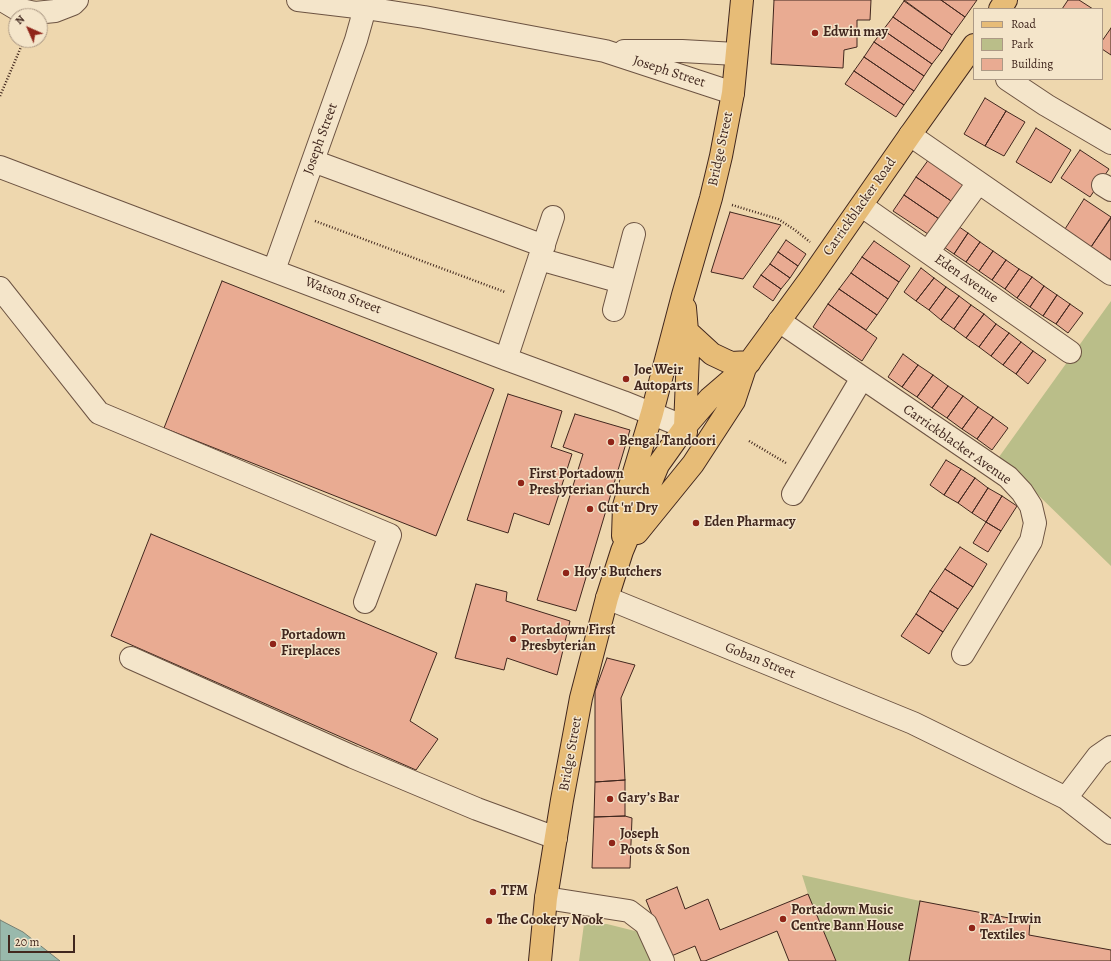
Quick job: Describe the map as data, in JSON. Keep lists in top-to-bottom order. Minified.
{"streets":{"main road":["Bridge Street","Carrickblacker Road"],"street":["Joseph Street","Eden Avenue","Watson Street","Carrickblacker Avenue","Goban Street"]},"crossings":[["Joseph Street","Bridge Street"],["Joseph Street","Watson Street"],["Bridge Street","Carrickblacker Road"],["Bridge Street","Watson Street"],["Bridge Street","Goban Street"],["Carrickblacker Road","Eden Avenue"],["Carrickblacker Road","Watson Street"],["Carrickblacker Road","Carrickblacker Avenue"]],"places":["Edwin may","Joe Weir Autoparts","Bengal Tandoori","First Portadown Presbyterian Church","Cut 'n' Dry","Eden Pharmacy","Hoy's Butchers","Portadown First Presbyterian","Portadown Fireplaces","Gary’s Bar","Joseph Poots & Son","TFM","Portadown Music Centre Bann House","The Cookery Nook","R.A. Irwin Textiles"],"legend":["Road","Park","Building"],"scale_bar":"20 m","north":"top left"}
